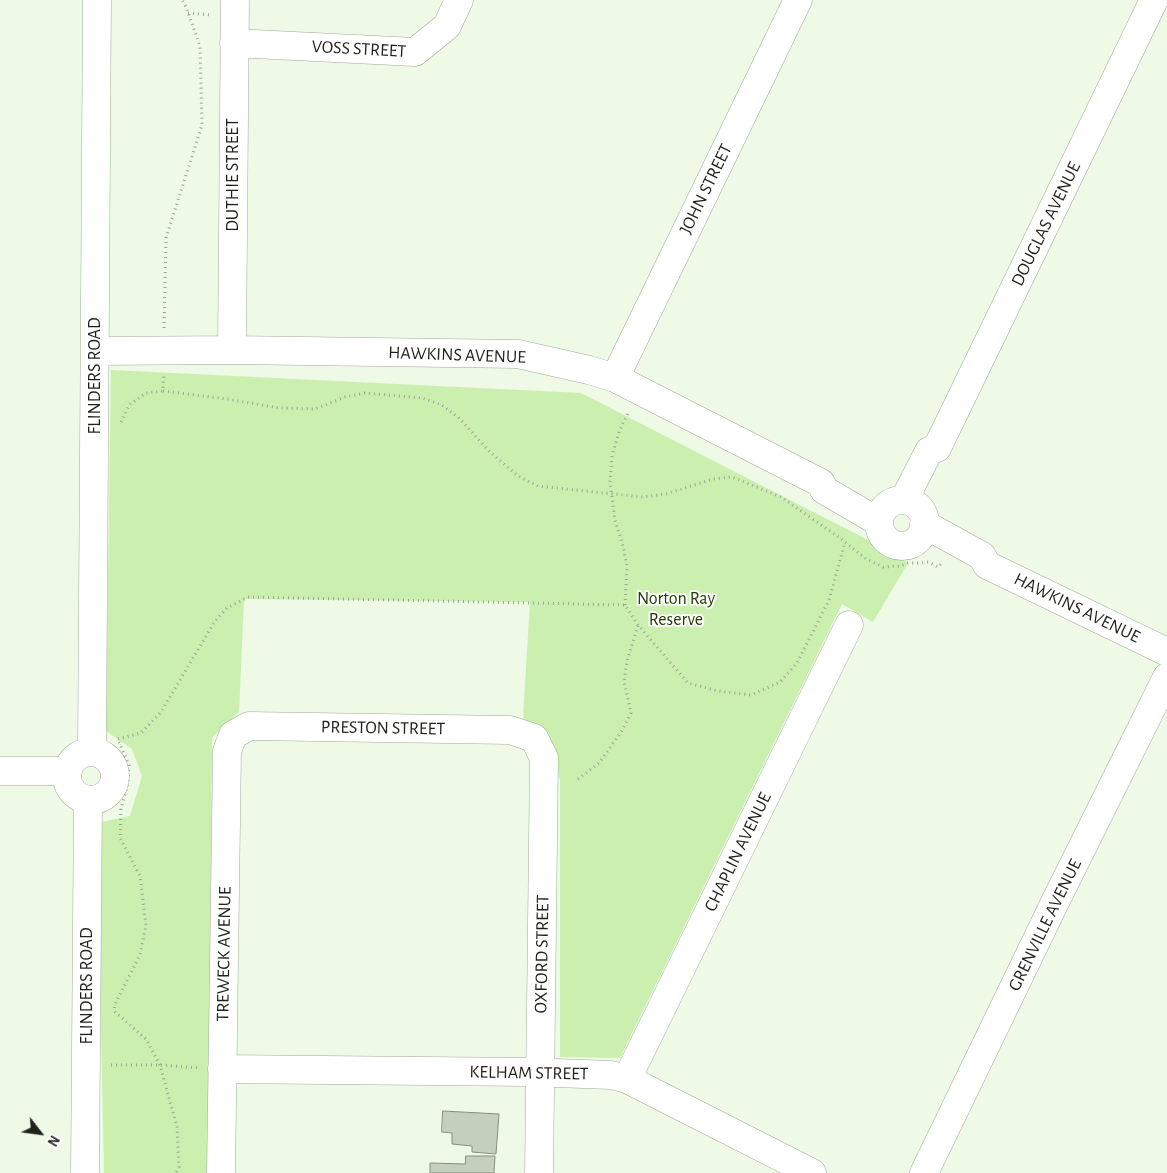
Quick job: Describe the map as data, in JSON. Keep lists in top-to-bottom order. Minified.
{"streets":{"street":["VOSS STREET","DUTHIE STREET","JOHN STREET","DOUGLAS AVENUE","HAWKINS AVENUE","FLINDERS ROAD","PRESTON STREET","CHAPLIN AVENUE","GRENVILLE AVENUE","TREWECK AVENUE","OXFORD STREET","KELHAM STREET"]},"crossings":[["VOSS STREET","DUTHIE STREET"],["DUTHIE STREET","HAWKINS AVENUE"],["JOHN STREET","HAWKINS AVENUE"],["DOUGLAS AVENUE","HAWKINS AVENUE"],["HAWKINS AVENUE","FLINDERS ROAD"],["PRESTON STREET","TREWECK AVENUE"],["PRESTON STREET","OXFORD STREET"],["CHAPLIN AVENUE","KELHAM STREET"],["TREWECK AVENUE","KELHAM STREET"],["OXFORD STREET","KELHAM STREET"]],"parks":["Norton Ray Reserve"],"north":"bottom right"}
